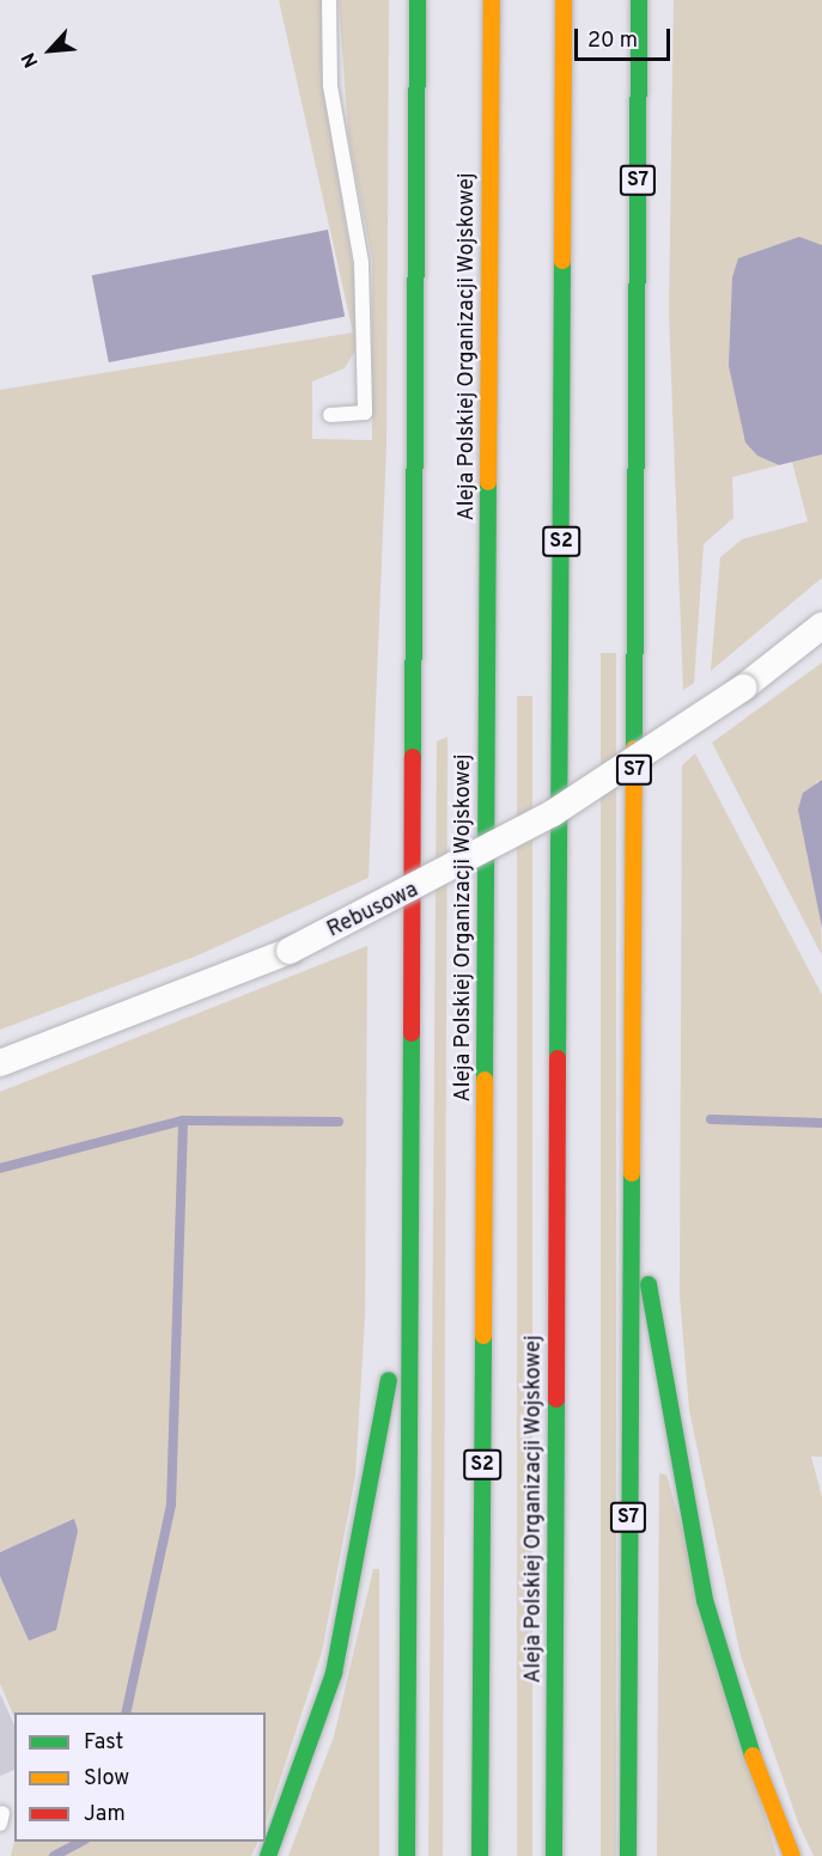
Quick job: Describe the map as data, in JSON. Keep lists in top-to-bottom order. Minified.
{"streets":{"highway":["S7","Aleja Polskiej Organizacji Wojskowej","S2"],"street":["Rebusowa"]},"legend":["Fast","Slow","Jam"],"scale_bar":"20 m","north":"bottom left"}
